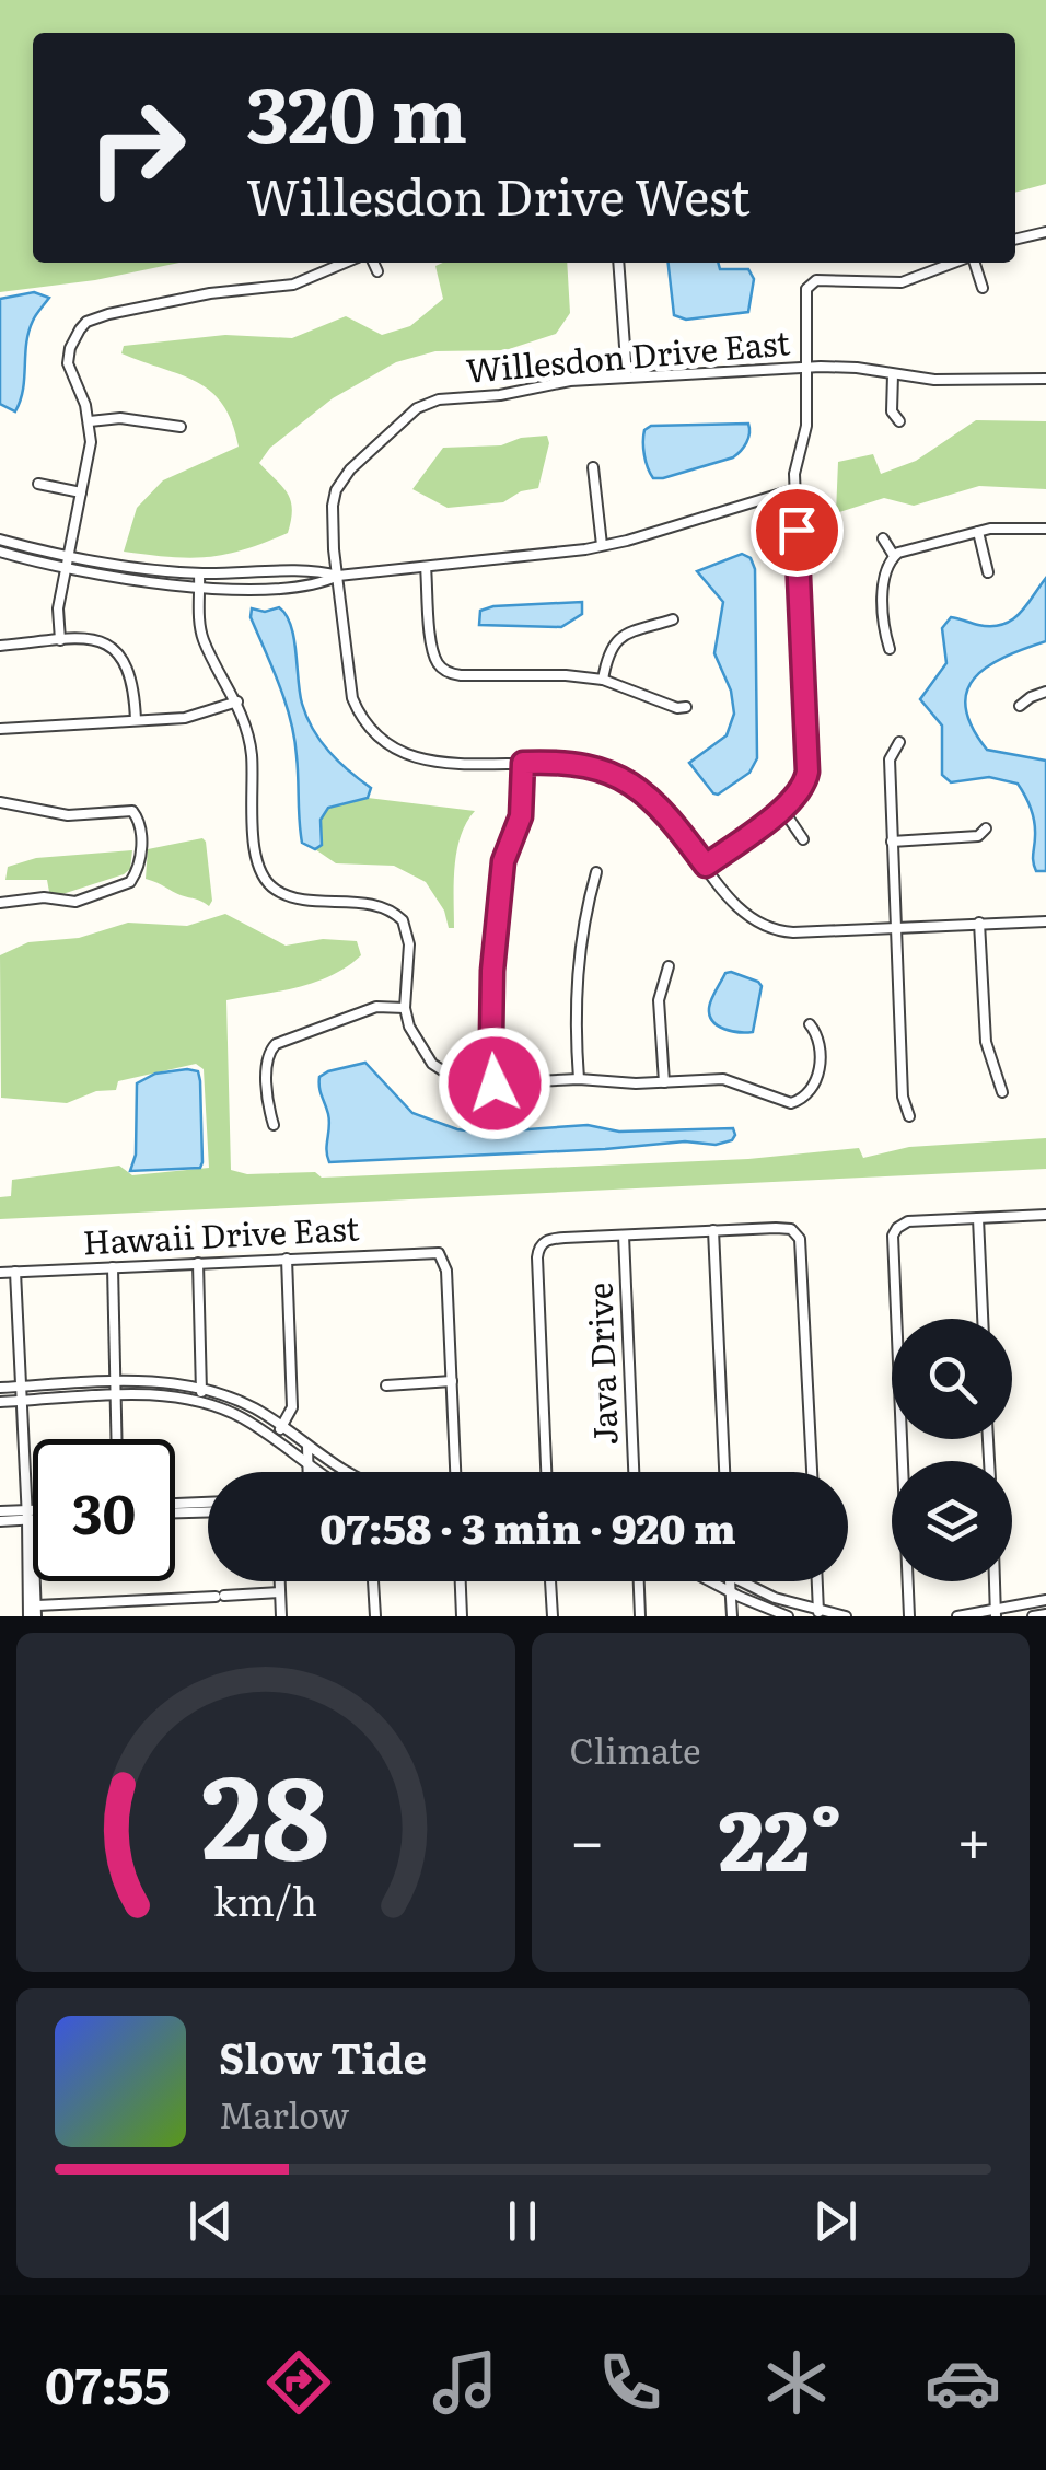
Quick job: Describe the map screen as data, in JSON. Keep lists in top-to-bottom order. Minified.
{"streets":{"street":["Willesdon Drive East","Hawaii Drive East","Java Drive"]},"page":{"turn":["320 m","Willesdon Drive West"],"limit":"30","trip":"07:58 · 3 min · 920 m","tile":"Climate","heat":["−","22°","+"],"song":["Slow Tide","Marlow"],"tabs":"07:55","gauge":["28","km/h"]}}
